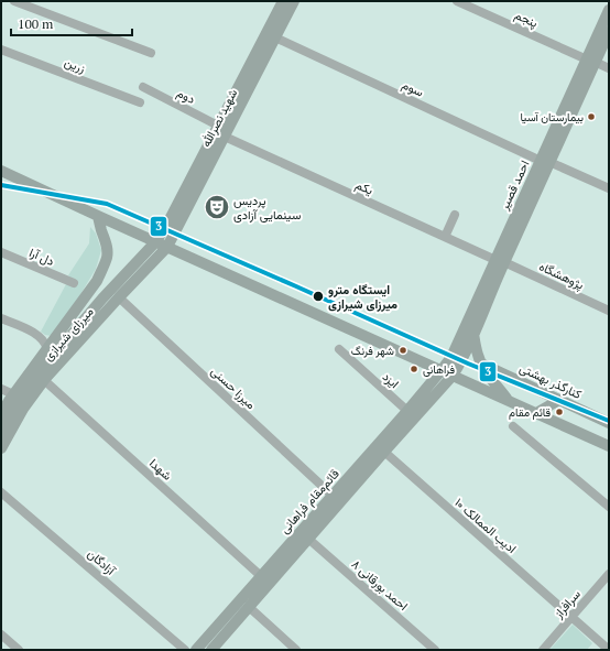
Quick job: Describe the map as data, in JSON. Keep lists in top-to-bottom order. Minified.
{"streets":{"main road":["شهید نصرالله","احمد قصیر","میرزای شیرازی","کنارگذر بهشتی","قائم‌مقام فراهانی"],"street":["پنجم","زرین","سوم","دوم","یکم","دل آرا","پژوهشگاه","ایزد","میرزا حسنی","شهدا","ادیب الممالک ۱۰","آزادگان","احمد بورقانی ۸","سرافراز"]},"crossings":[["پنجم","احمد قصیر"],["سوم","شهید نصرالله"],["سوم","احمد قصیر"],["دوم","میرزای شیرازی"],["شهید نصرالله","یکم"],["شهید نصرالله","میرزای شیرازی"],["احمد قصیر","یکم"],["احمد قصیر","پژوهشگاه"],["احمد قصیر","قائم‌مقام فراهانی"],["یکم","پژوهشگاه"],["میرزای شیرازی","میرزا حسنی"],["میرزای شیرازی","شهدا"],["ایزد","قائم‌مقام فراهانی"],["میرزا حسنی","قائم‌مقام فراهانی"],["شهدا","قائم‌مقام فراهانی"],["قائم‌مقام فراهانی","ادیب الممالک ۱۰"],["قائم‌مقام فراهانی","احمد بورقانی ۸"],["ادیب الممالک ۱۰","سرافراز"]],"places":{"other":["بیمارستان آسیا","ایستگاه مترو میرزای شیرازی","شهر فرنگ","فراهانی","قائم مقام"],"theatre":["پردیس سینمایی آزادی"]},"lines":["transit line 3"],"scale_bar":"100 m"}
